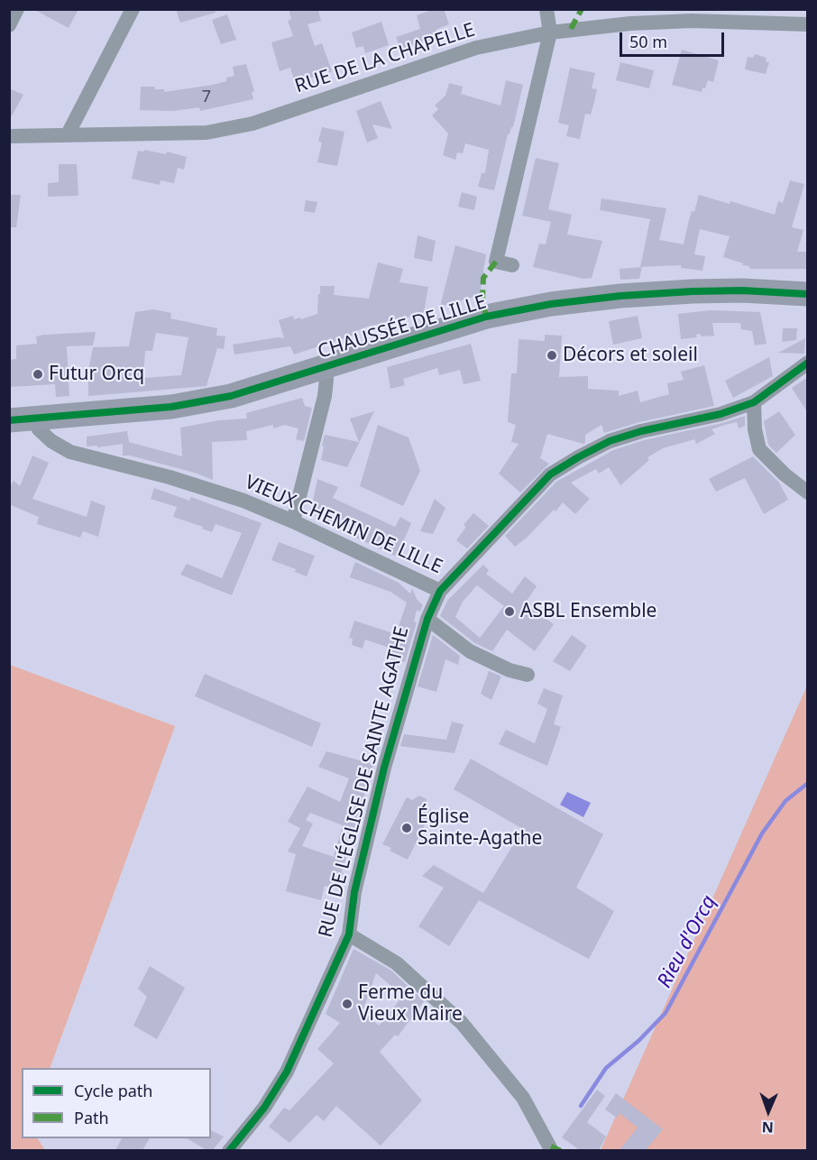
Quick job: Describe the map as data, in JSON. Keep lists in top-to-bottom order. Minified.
{"streets":{"main road":["CHAUSSÉE DE LILLE"],"street":["RUE DE LA CHAPELLE","VIEUX CHEMIN DE LILLE","RUE DE L'ÉGLISE DE SAINTE AGATHE"]},"crossings":[["CHAUSSÉE DE LILLE","VIEUX CHEMIN DE LILLE"],["VIEUX CHEMIN DE LILLE","RUE DE L'ÉGLISE DE SAINTE AGATHE"]],"water":["Rieu d'Orcq"],"places":["Décors et soleil","Futur Orcq","ASBL Ensemble","Église Sainte-Agathe","Ferme du Vieux Maire"],"house_numbers":["7"],"legend":["Cycle path","Path"],"scale_bar":"50 m","north":"bottom"}
